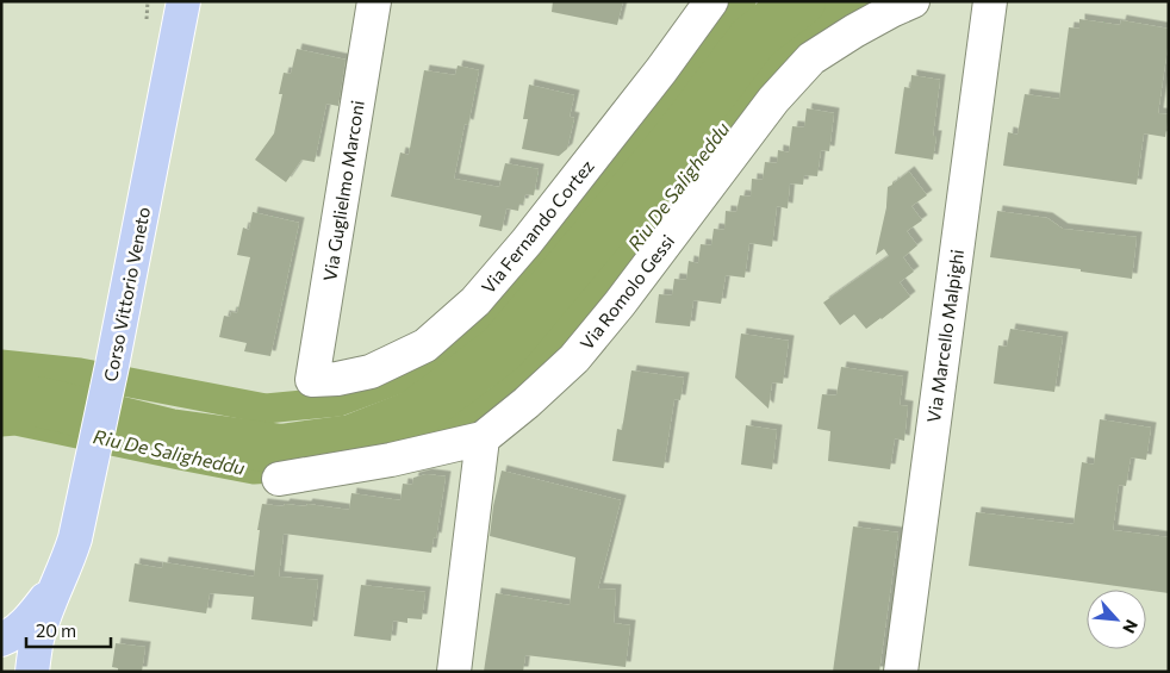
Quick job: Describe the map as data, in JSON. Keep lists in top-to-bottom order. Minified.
{"streets":{"main road":["Corso Vittorio Veneto"],"street":["Via Guglielmo Marconi","Via Fernando Cortez","Via Romolo Gessi","Via Marcello Malpighi"]},"crossings":[["Via Guglielmo Marconi","Via Fernando Cortez"]],"water":["Riu De Saligheddu"],"scale_bar":"20 m","north":"bottom right"}
